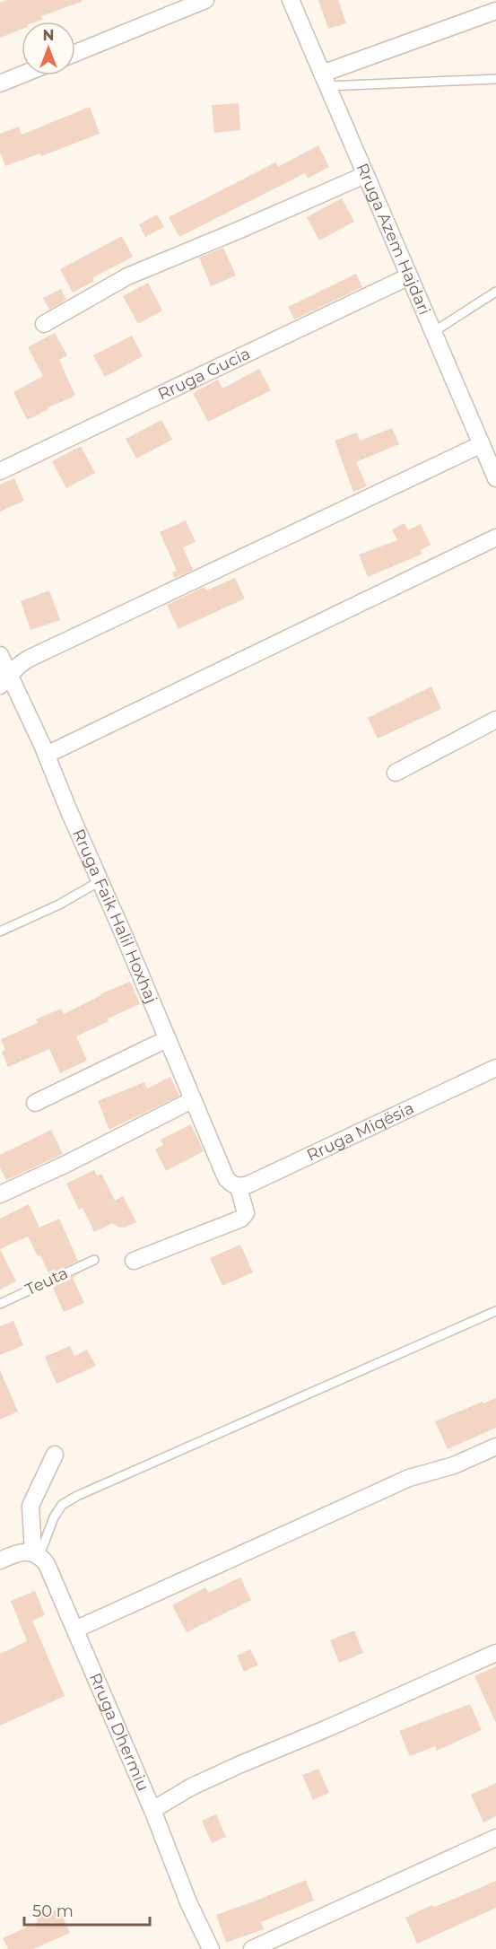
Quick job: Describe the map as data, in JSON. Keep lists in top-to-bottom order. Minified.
{"streets":{"street":["Rruga Azem Hajdari","Rruga Gucia","Rruga Faik Halil Hoxhaj","Rruga Miqësia","Rruga Dhermiu"],"lane":["Teuta"]},"crossings":[["Rruga Azem Hajdari","Rruga Gucia"],["Rruga Faik Halil Hoxhaj","Rruga Miqësia"]],"scale_bar":"50 m","north":"top"}
